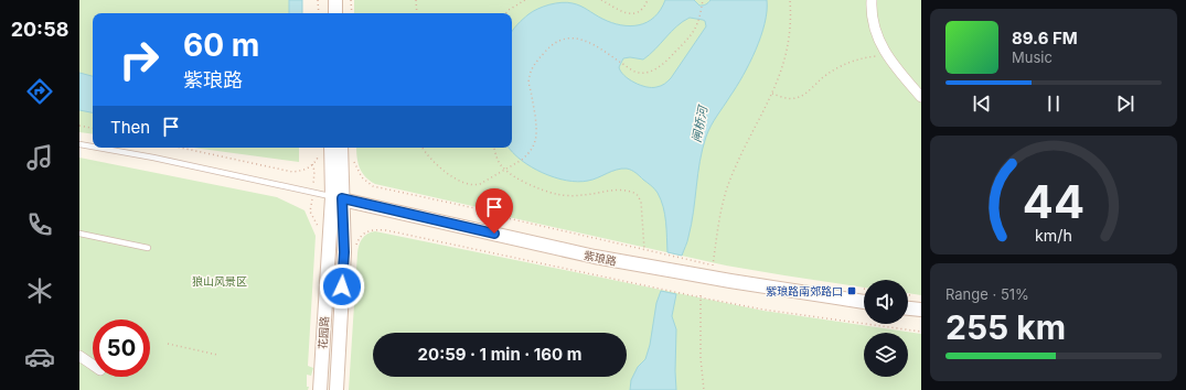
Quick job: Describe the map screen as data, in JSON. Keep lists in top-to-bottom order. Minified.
{"streets":{"street":["紫琅路","花园路"]},"crossings":[["紫琅路","花园路"]],"water":["闸桥河"],"parks":["狼山风景区"],"places":{"transit":["紫琅路南郊路口"]},"page":{"tabs":"20:58","turn":["60 m","紫琅路"],"song":["89.6 FM","Music"],"then":"Then","tile":["Range · 51%","255 km"],"limit":"50","trip":"20:59 · 1 min · 160 m","gauge":["44","km/h"]}}
